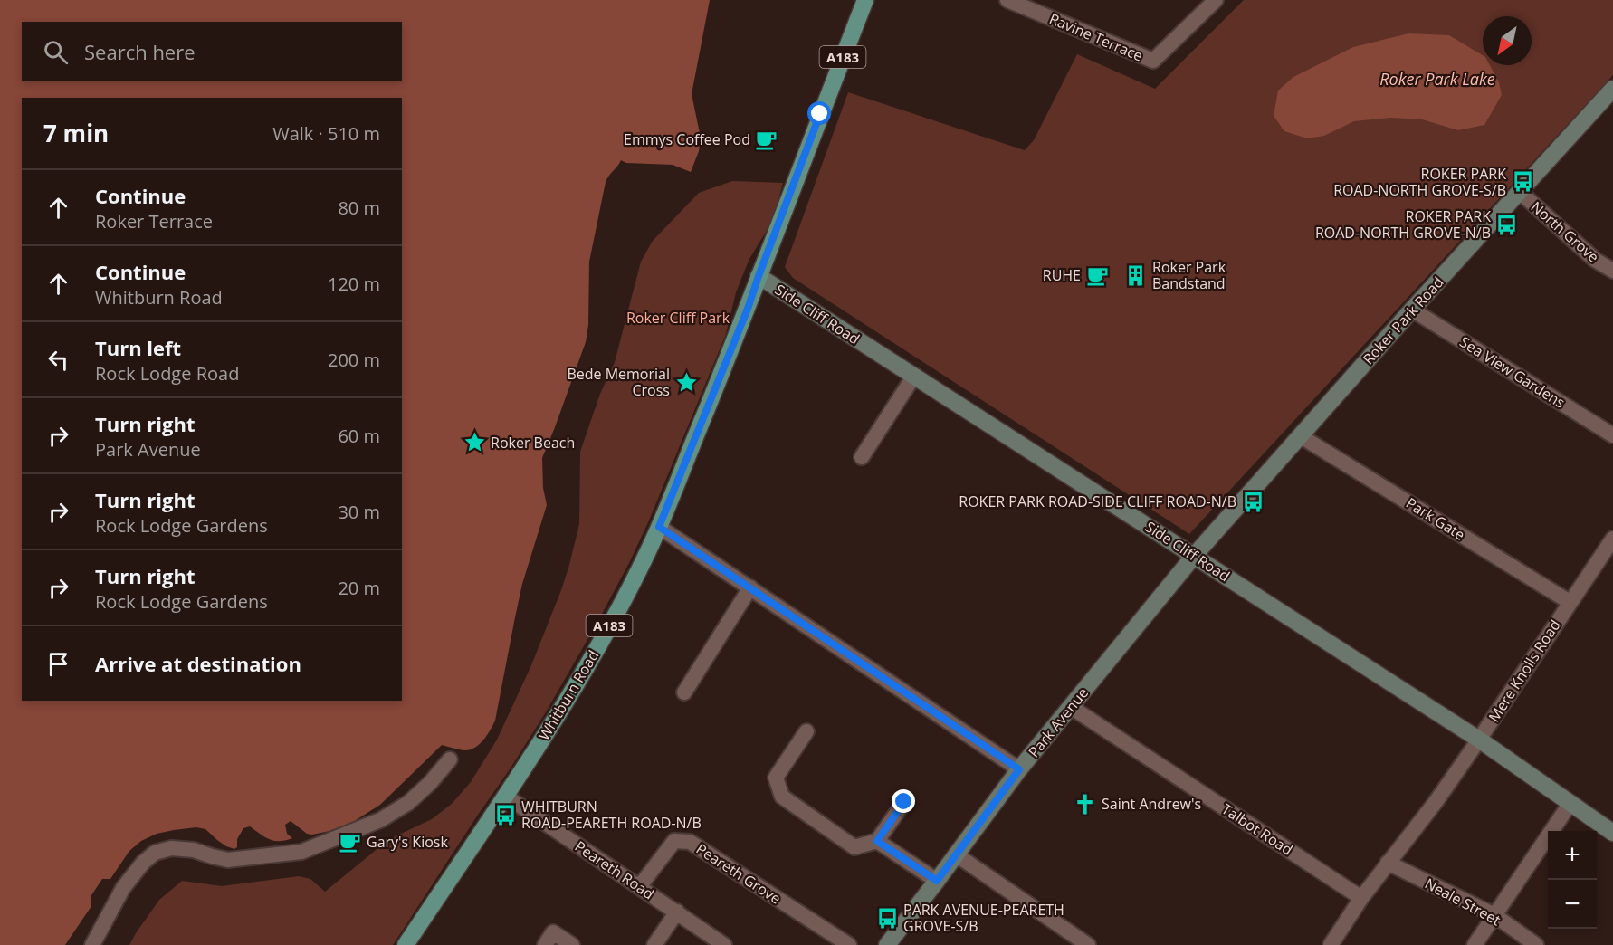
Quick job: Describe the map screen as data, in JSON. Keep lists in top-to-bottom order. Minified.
{"streets":{"main road":["A183","Whitburn Road"],"street":["Ravine Terrace","North Grove","Side Cliff Road","Roker Park Road","Sea View Gardens","Park Gate","Mere Knolls Road","Park Avenue","Talbot Road","Peareth Road","Peareth Grove","Neale Street"]},"crossings":[["A183","Side Cliff Road"],["A183","Whitburn Road"],["North Grove","Roker Park Road"],["Side Cliff Road","Roker Park Road"],["Side Cliff Road","Mere Knolls Road"],["Side Cliff Road","Whitburn Road"],["Side Cliff Road","Park Avenue"],["Roker Park Road","Sea View Gardens"],["Roker Park Road","Park Gate"],["Roker Park Road","Park Avenue"],["Park Gate","Mere Knolls Road"],["Mere Knolls Road","Neale Street"],["Whitburn Road","Peareth Road"],["Park Avenue","Talbot Road"],["Peareth Road","Peareth Grove"]],"water":["Roker Park Lake"],"parks":["Roker Cliff Park"],"places":{"cafe":["Emmys Coffee Pod","RUHE","Gary's Kiosk"],"bus stop":["ROKER PARK ROAD-NORTH GROVE-S/B","ROKER PARK ROAD-NORTH GROVE-N/B","ROKER PARK ROAD-SIDE CLIFF ROAD-N/B","WHITBURN ROAD-PEARETH ROAD-N/B","PARK AVENUE-PEARETH GROVE-S/B"],"building":["Roker Park Bandstand"],"place":["Bede Memorial Cross","Roker Beach"],"church":["Saint Andrew's"]},"north":"bottom left","page":{"search":"Search here","heading":["7 min","Walk · 510 m"],"list":[["Continue","Roker Terrace","80 m"],["Continue","Whitburn Road","120 m"],["Turn left","Rock Lodge Road","200 m"],["Turn right","Park Avenue","60 m"],["Turn right","Rock Lodge Gardens","30 m"],["Turn right","Rock Lodge Gardens","20 m"],"Arrive at destination"],"map_buttons":["+","−"]}}
